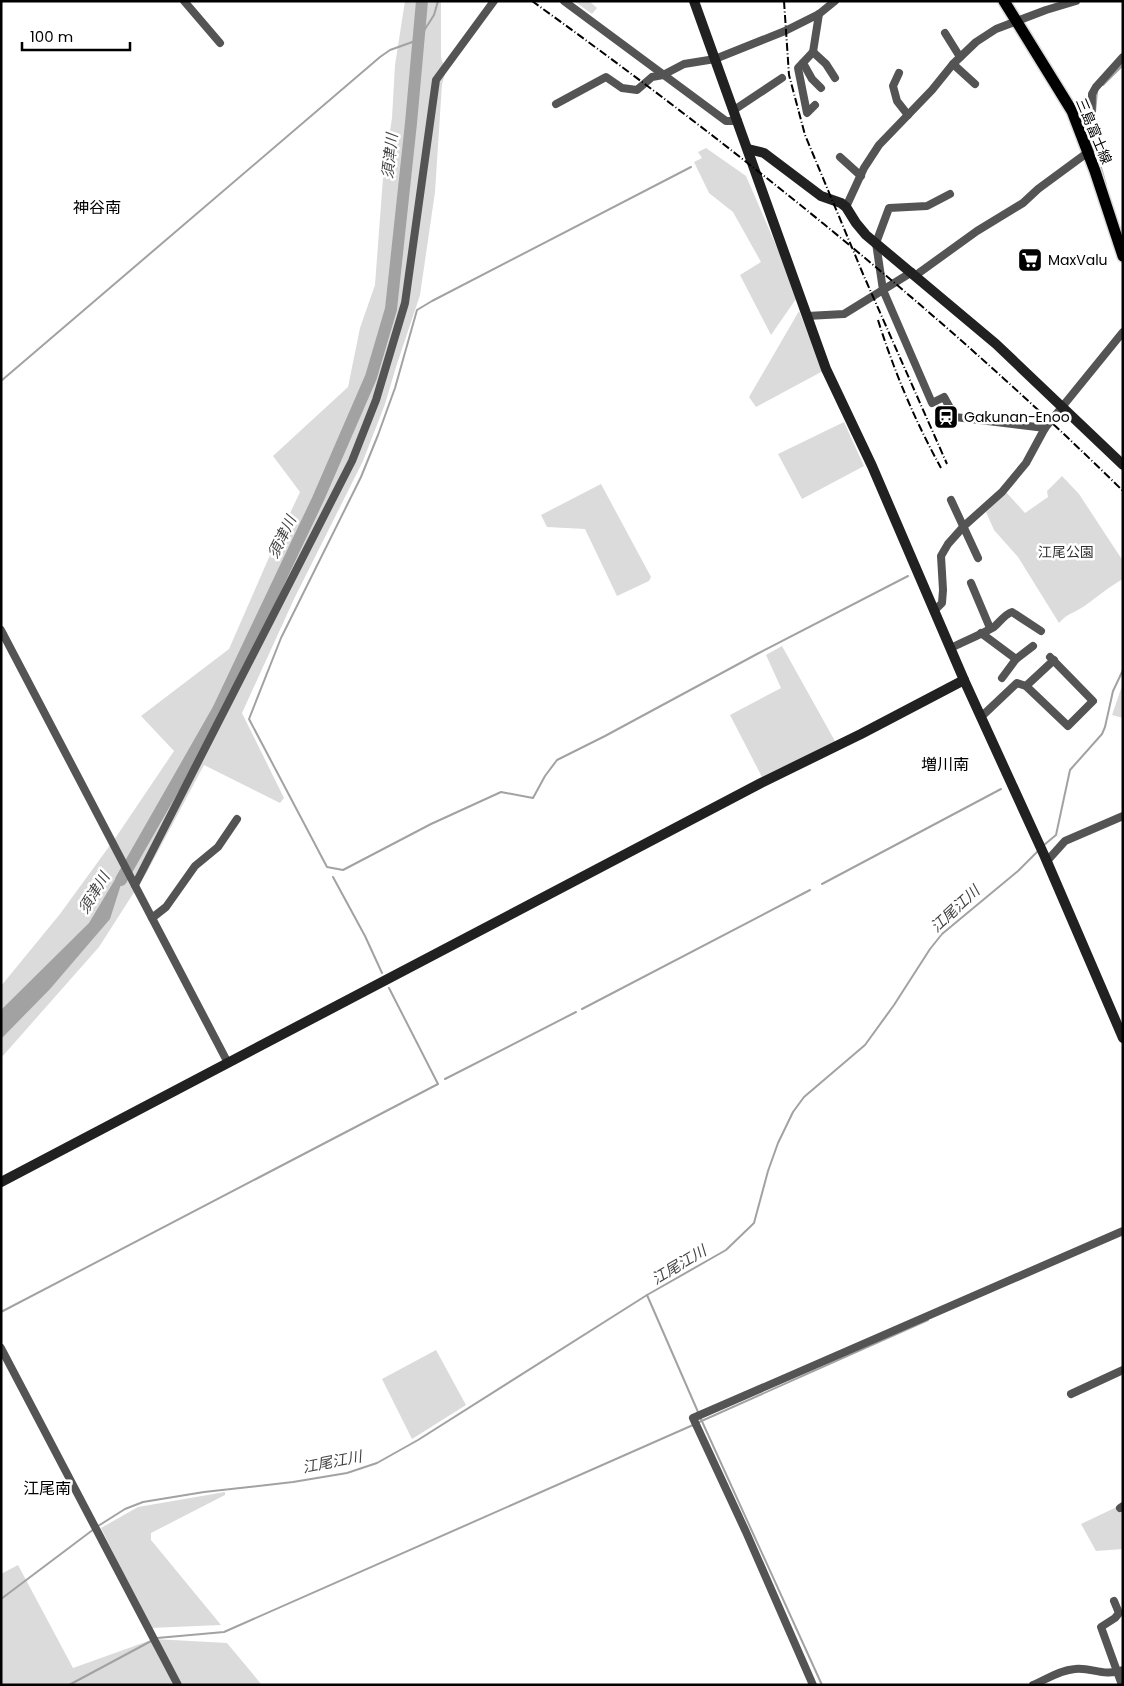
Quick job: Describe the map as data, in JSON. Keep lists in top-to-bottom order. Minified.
{"streets":{"main road":["三島富士線"]},"districts":["神谷南","増川南","江尾南"],"water":["須津川","江尾江川"],"parks":["江尾公園"],"places":{"supermarket":["MaxValu"],"station":["Gakunan-Enoo"]},"scale_bar":"100 m"}
